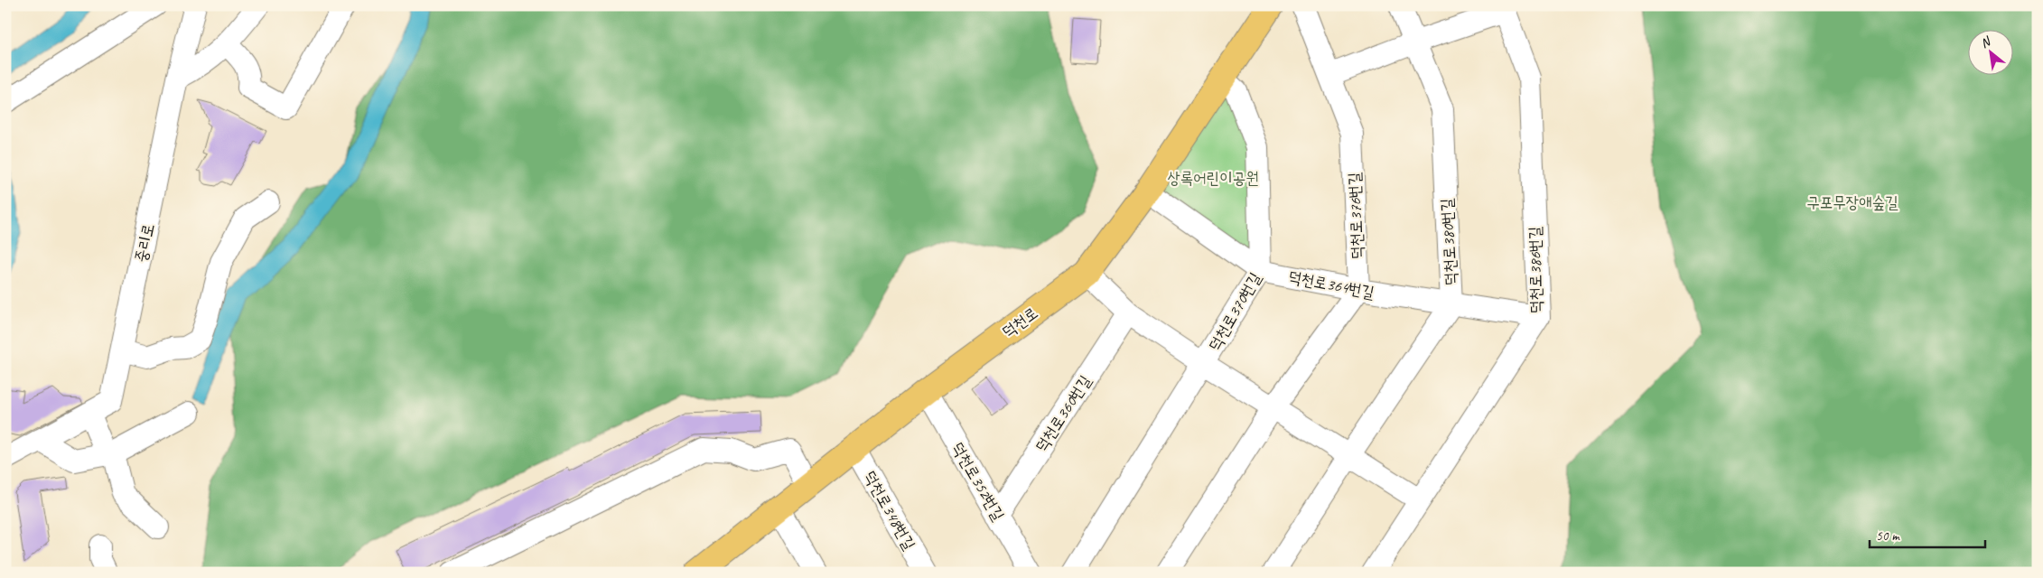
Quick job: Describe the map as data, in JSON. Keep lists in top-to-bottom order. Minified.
{"streets":{"main road":["덕천로"],"street":["덕천로376번길","덕천로380번길","중리로","덕천로386번길","덕천로364번길","덕천로370번길","덕천로360번길","덕천로352번길","덕천로348번길"]},"crossings":[["덕천로376번길","덕천로364번길"],["덕천로380번길","덕천로364번길"],["덕천로386번길","덕천로364번길"],["덕천로364번길","덕천로370번길"],["덕천로364번길","덕천로"],["덕천로370번길","덕천로"],["덕천로","덕천로352번길"],["덕천로","덕천로348번길"],["덕천로360번길","덕천로352번길"]],"parks":["상록어린이공원","구포무장애숲길"],"scale_bar":"50 m","north":"top left"}
